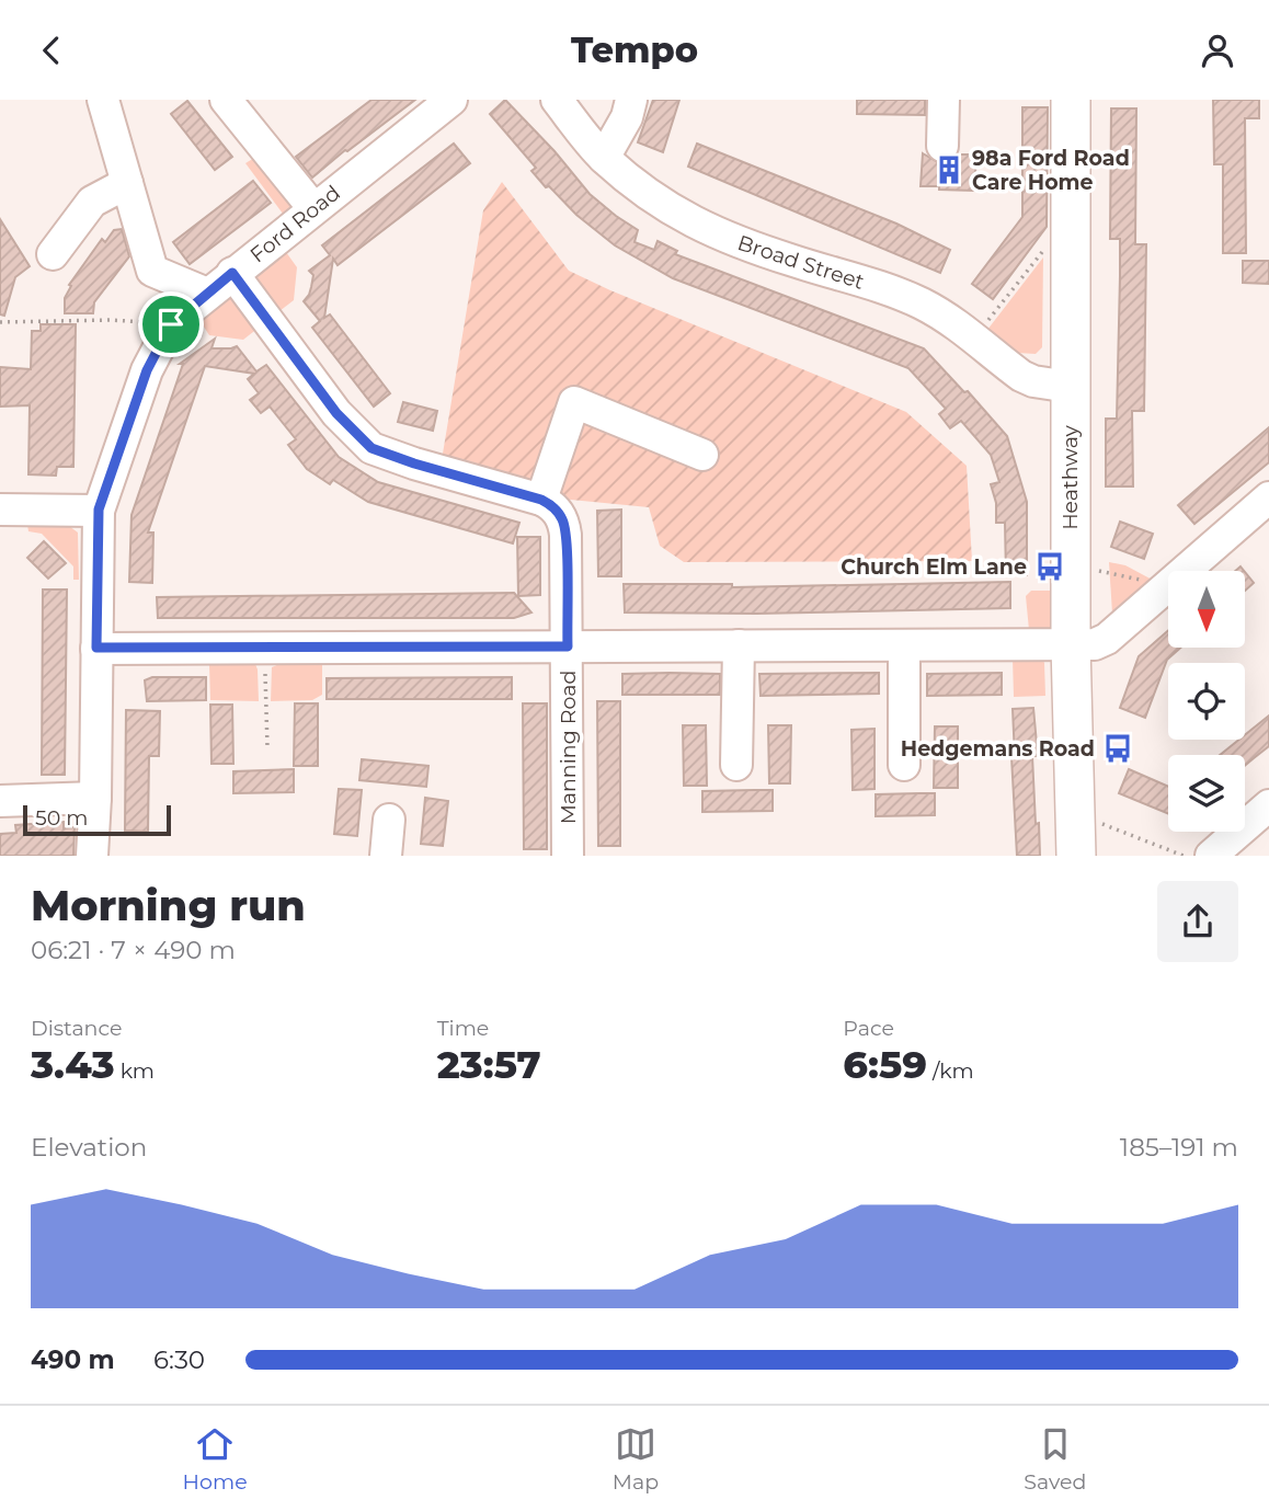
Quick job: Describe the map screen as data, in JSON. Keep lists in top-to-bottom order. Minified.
{"streets":{"main road":["Heathway"],"street":["Ford Road","Broad Street","Manning Road"]},"crossings":[["Broad Street","Heathway"]],"places":{"building":["98a Ford Road Care Home"],"bus stop":["Church Elm Lane","Hedgemans Road"]},"scale_bar":"50 m","north":"bottom","page":{"header":"Tempo","scale":"50 m","heading":["Morning run","06:21 · 7 × 490 m"],"stats":[["Distance","3.43 km"],["Time","23:57"],["Pace","6:59 /km"]],"chart":["Elevation","185–191 m"],"list":[{"name":"490 m","note":"6:30"}],"tabs":["Home","Map","Saved"]}}
